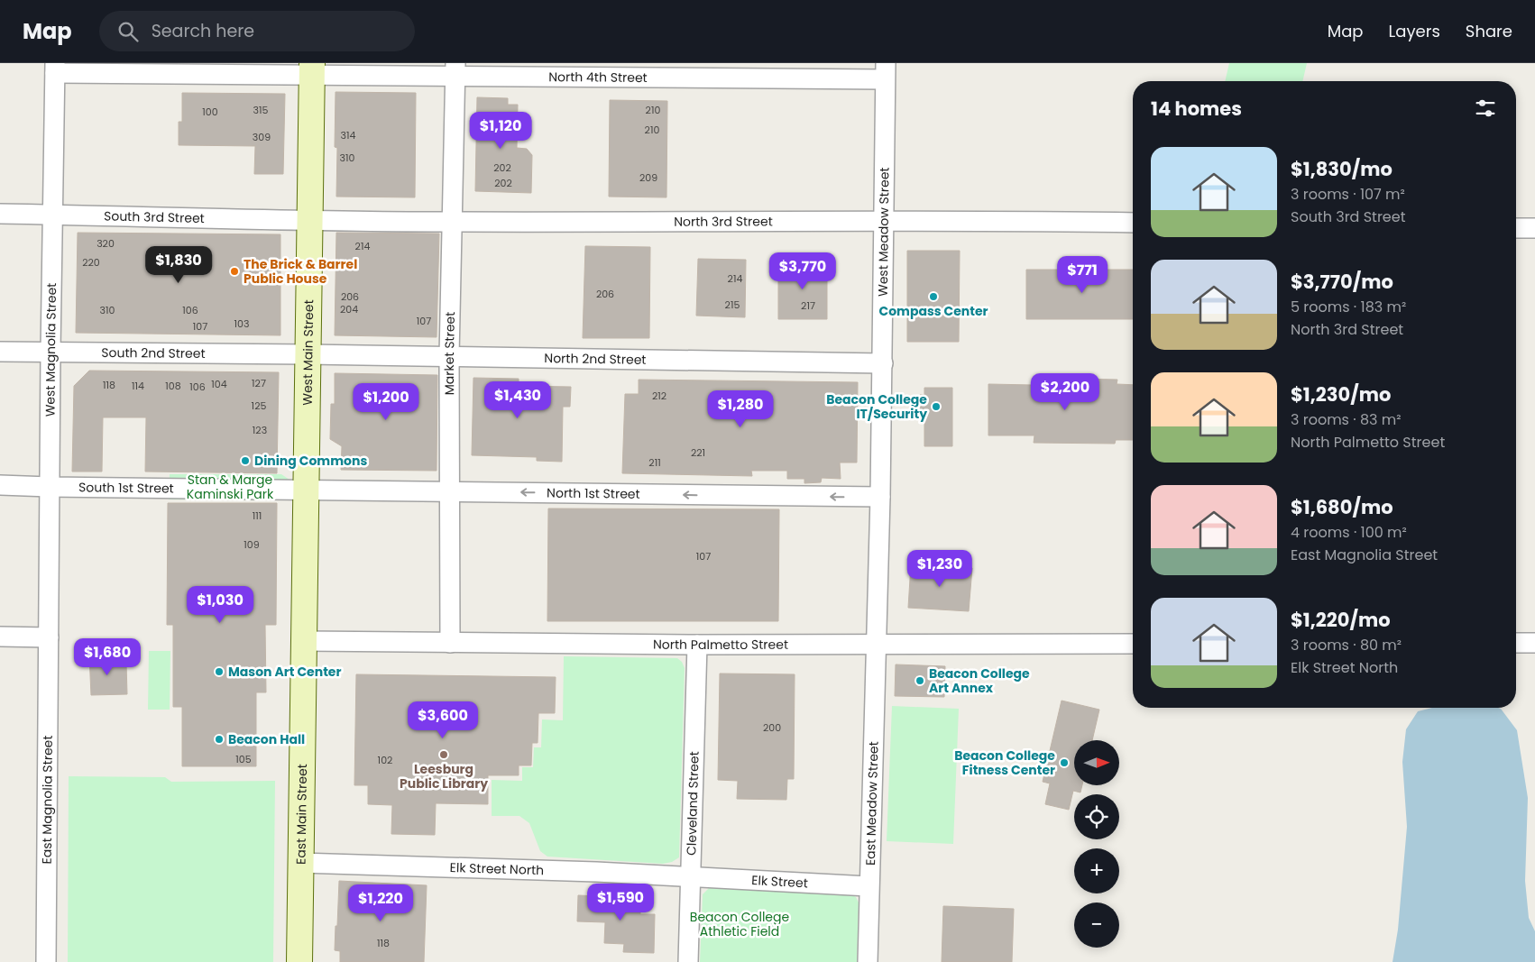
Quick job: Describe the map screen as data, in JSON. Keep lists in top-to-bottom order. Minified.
{"streets":{"main road":["West Main Street","East Main Street"],"street":["North 4th Street","South 3rd Street","North 3rd Street","West Meadow Street","West Magnolia Street","South 2nd Street","Market Street","North 2nd Street","South 1st Street","North 1st Street","North Palmetto Street","East Magnolia Street","Cleveland Street","East Meadow Street","Elk Street North","Elk Street"]},"crossings":[["North 4th Street","West Meadow Street"],["North 4th Street","West Magnolia Street"],["North 4th Street","West Main Street"],["North 4th Street","Market Street"],["South 3rd Street","North 3rd Street"],["South 3rd Street","West Magnolia Street"],["South 3rd Street","West Main Street"],["North 3rd Street","West Meadow Street"],["North 3rd Street","West Main Street"],["North 3rd Street","Market Street"],["West Meadow Street","North 2nd Street"],["West Meadow Street","North 1st Street"],["West Meadow Street","North Palmetto Street"],["West Meadow Street","East Meadow Street"],["West Magnolia Street","South 2nd Street"],["West Magnolia Street","South 1st Street"],["West Magnolia Street","East Magnolia Street"],["West Main Street","South 2nd Street"],["West Main Street","North 2nd Street"],["West Main Street","South 1st Street"],["West Main Street","North 1st Street"],["West Main Street","North Palmetto Street"],["West Main Street","East Main Street"],["South 2nd Street","North 2nd Street"],["Market Street","North 2nd Street"],["Market Street","North 1st Street"],["Market Street","North Palmetto Street"],["South 1st Street","North 1st Street"],["North Palmetto Street","Cleveland Street"],["North Palmetto Street","East Meadow Street"],["North Palmetto Street","East Main Street"],["Cleveland Street","Elk Street North"],["Cleveland Street","Elk Street"],["East Meadow Street","Elk Street"],["East Main Street","Elk Street North"],["Elk Street North","Elk Street"]],"one_way":["North 1st Street"],"parks":["Stan & Marge Kaminski Park","Beacon College Athletic Field"],"places":["The Brick & Barrel Public House","Compass Center","Beacon College IT/Security","Dining Commons","Mason Art Center","Beacon College Art Annex","Beacon Hall","Leesburg Public Library","Beacon College Fitness Center"],"house_numbers":["315","210","100","210","314","309","310","202","209","202","320","214","220","214","206","206","215","217","204","310","106","107","103","107","127","104","118","114","108","106","212","125","123","221","211","111","109","107","200","105","102","118"],"north":"right","page":{"header":"Map","search":"Search here","nav":["Map","Layers","Share"],"heading":"14 homes","price":["$1,120","$1,830","$3,770","$771","$2,200","$1,430","$1,200","$1,280","$1,230","$1,030","$1,680","$3,600","$1,590","$1,220"],"list":[{"name":"$1,830/mo","note":"3 rooms · 107 m² · South 3rd Street"},{"name":"$3,770/mo","note":"5 rooms · 183 m² · North 3rd Street"},{"name":"$1,230/mo","note":"3 rooms · 83 m² · North Palmetto Street"},{"name":"$1,680/mo","note":"4 rooms · 100 m² · East Magnolia Street"},{"name":"$1,220/mo","note":"3 rooms · 80 m² · Elk Street North"}],"map_buttons":["+","−"]}}
